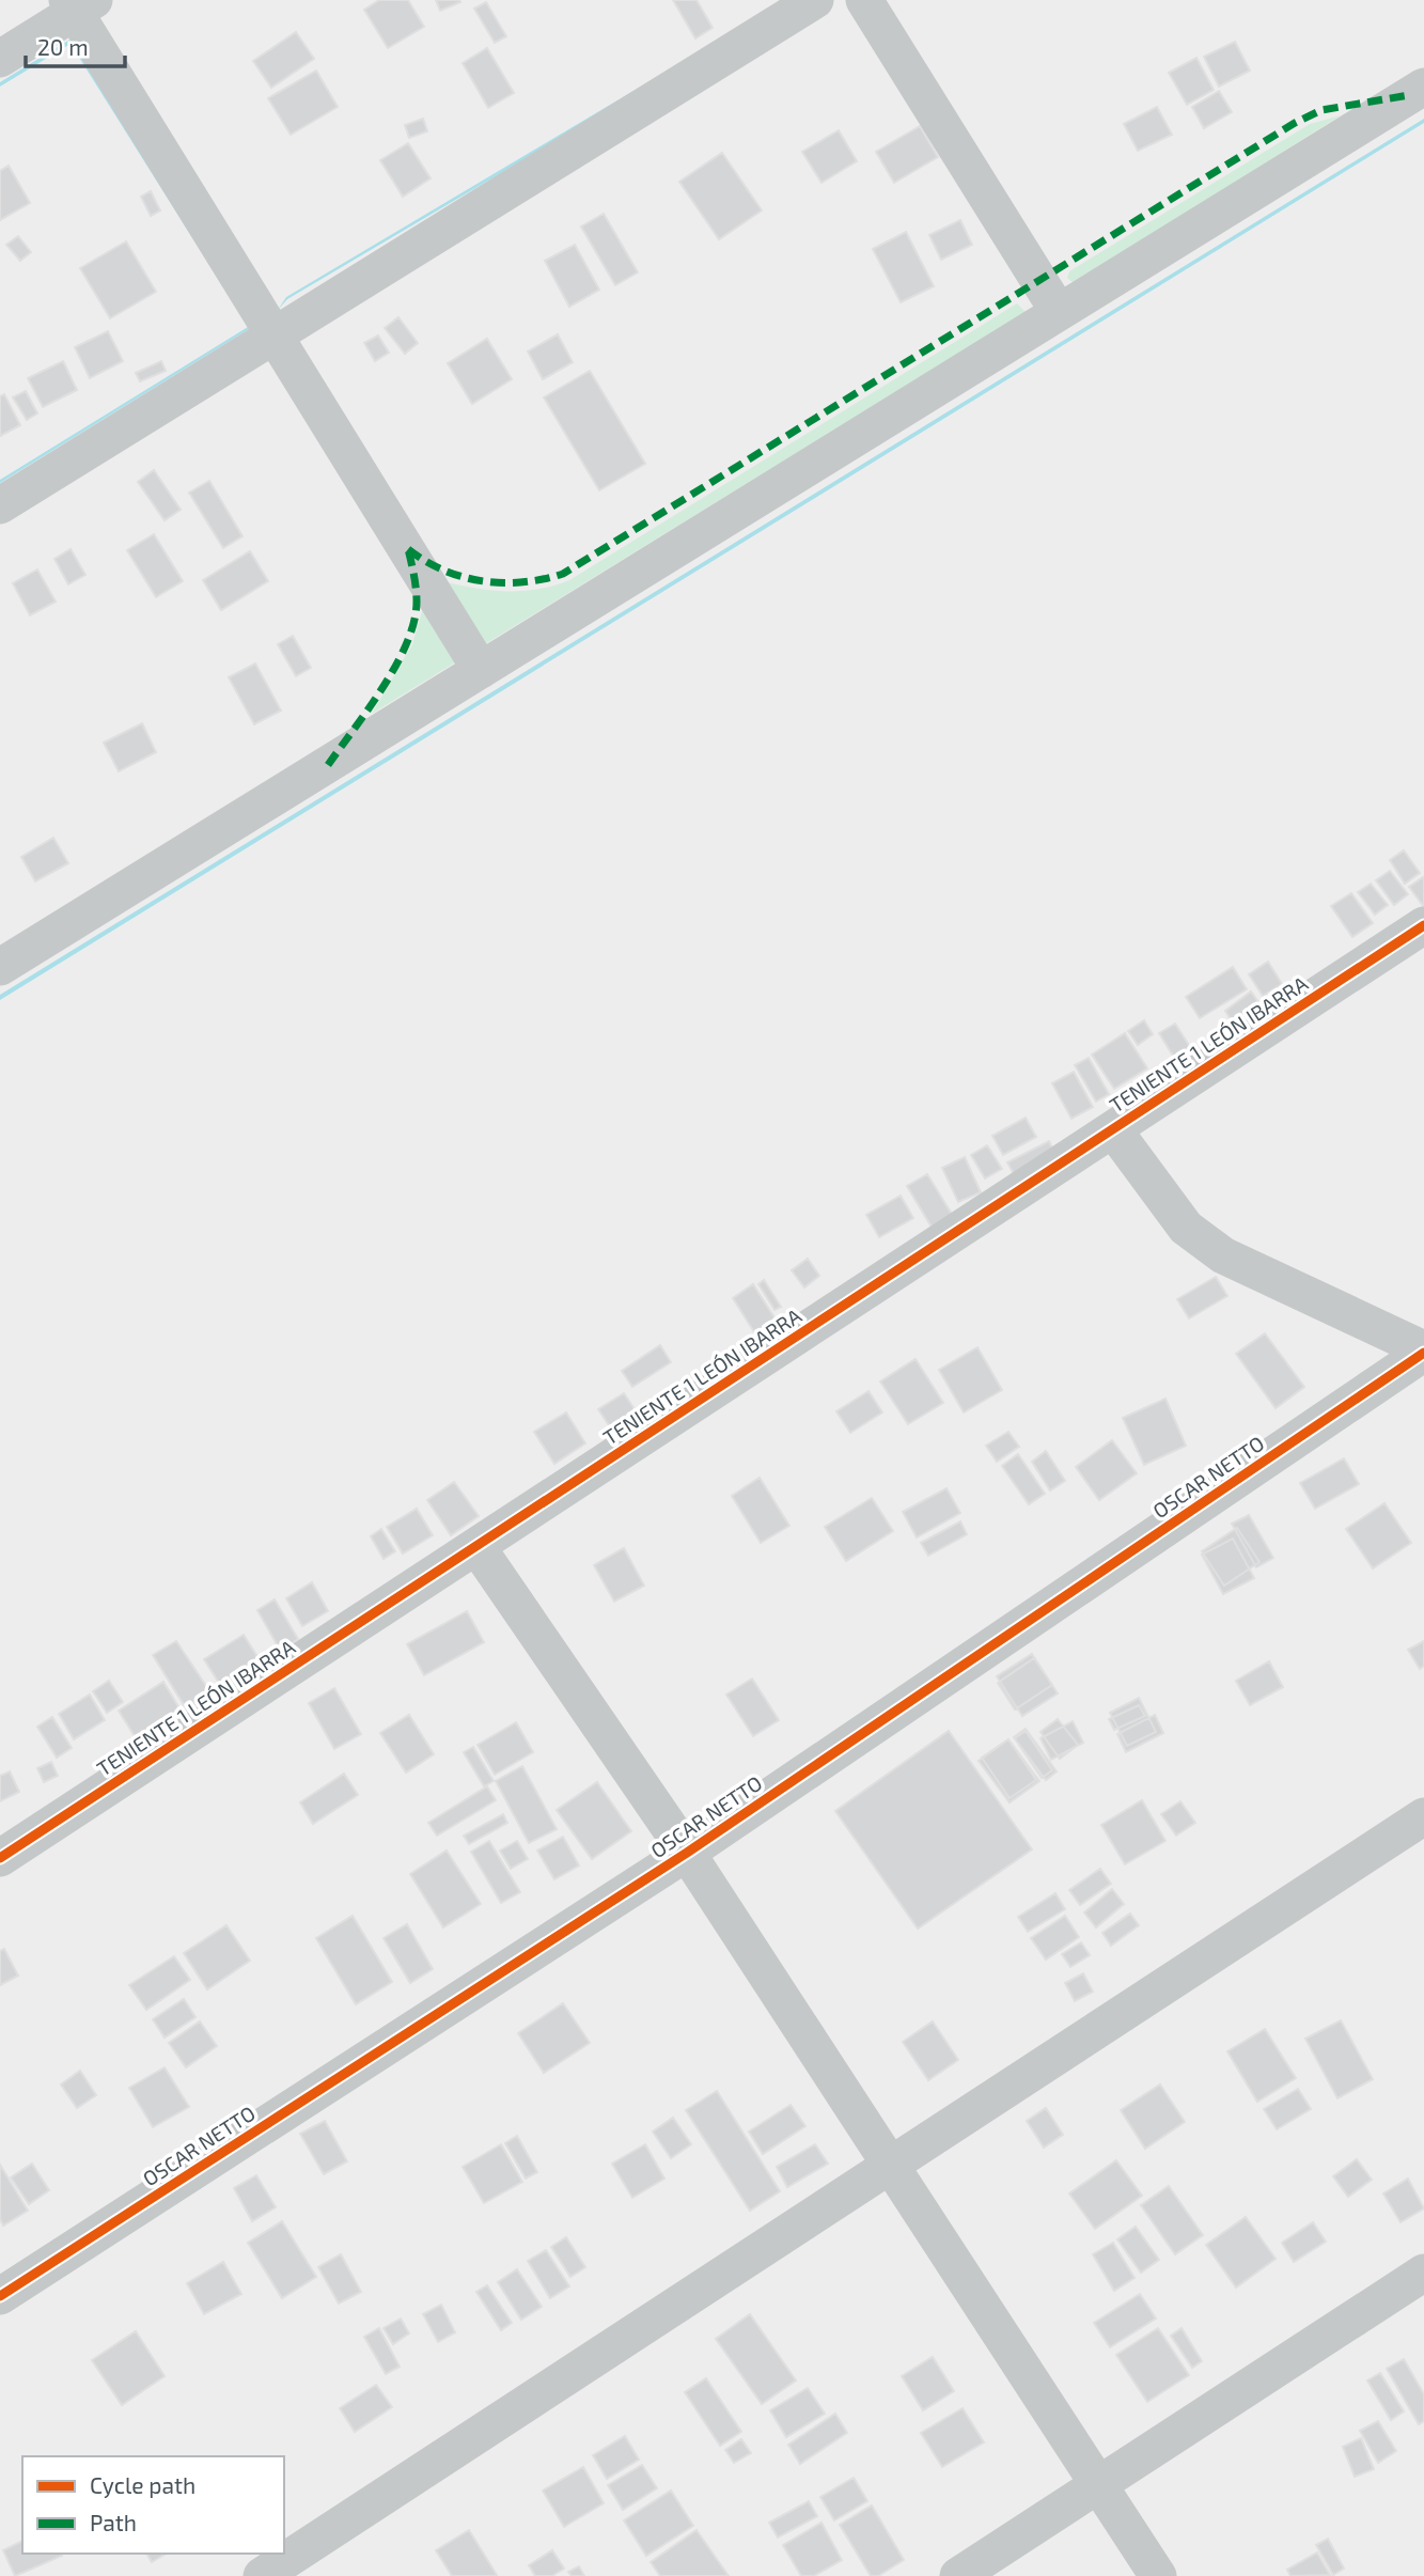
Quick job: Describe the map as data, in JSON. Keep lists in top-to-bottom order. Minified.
{"streets":{"street":["TENIENTE 1 LEÓN IBARRA","OSCAR NETTO"]},"legend":["Cycle path","Path"],"scale_bar":"20 m"}
